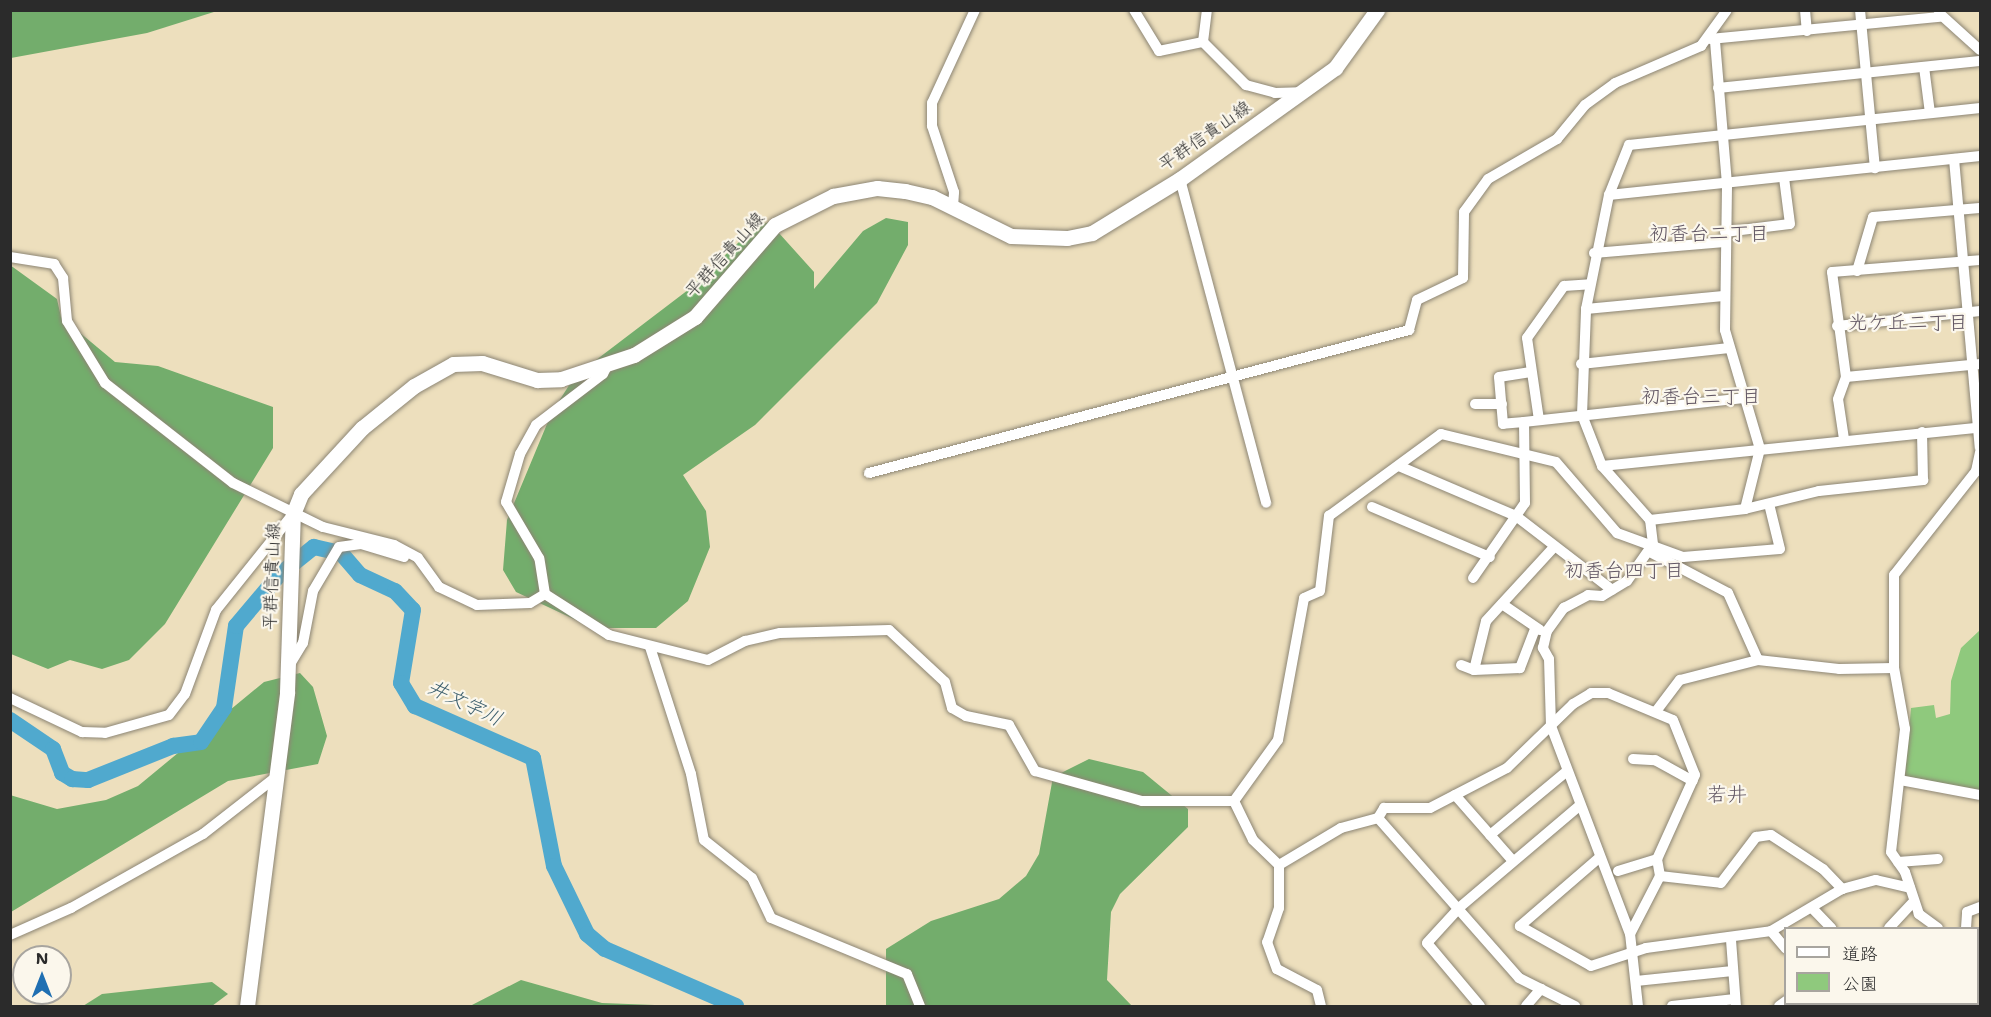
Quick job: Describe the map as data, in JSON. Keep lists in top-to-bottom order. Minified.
{"streets":{"main road":["平群信貴山線"]},"districts":["初香台二丁目","光ケ丘二丁目","初香台三丁目","初香台四丁目","若井"],"water":["井文字川"],"legend":["道路","公園"],"north":"top"}
